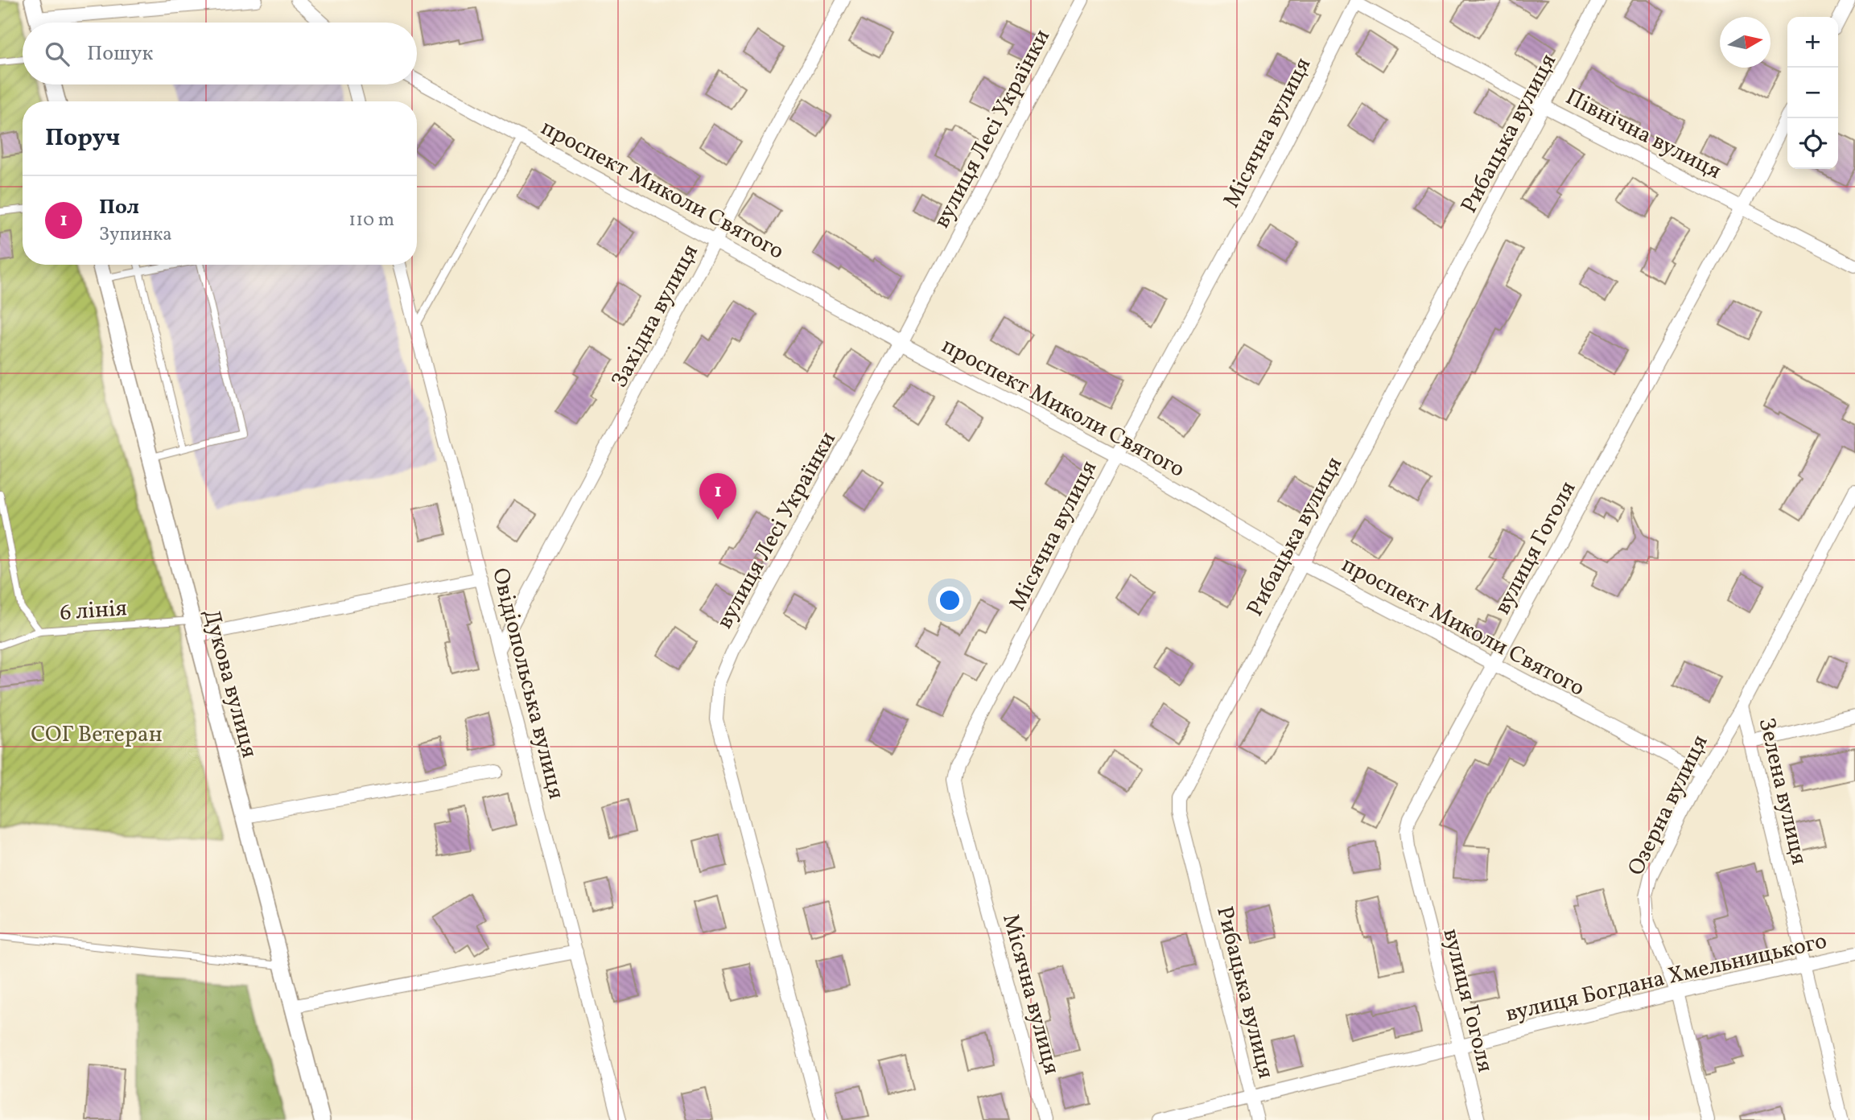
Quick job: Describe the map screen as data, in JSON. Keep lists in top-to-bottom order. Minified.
{"streets":{"street":["вулиця Лесі Українки","Місячна вулиця","Рибацька вулиця","Північна вулиця","проспект Миколи Святого","Західна вулиця","вулиця Гоголя","Дукова вулиця","Овідіопольська вулиця","Зелена вулиця","Озерна вулиця","вулиця Богдана Хмельницького"],"lane":["6 лінія"]},"crossings":[["вулиця Лесі Українки","проспект Миколи Святого"],["Місячна вулиця","Північна вулиця"],["Місячна вулиця","проспект Миколи Святого"],["Рибацька вулиця","Північна вулиця"],["Рибацька вулиця","проспект Миколи Святого"],["Рибацька вулиця","вулиця Богдана Хмельницького"],["Північна вулиця","вулиця Гоголя"],["проспект Миколи Святого","Західна вулиця"],["проспект Миколи Святого","вулиця Гоголя"],["проспект Миколи Святого","Озерна вулиця"],["Західна вулиця","Овідіопольська вулиця"],["вулиця Гоголя","вулиця Богдана Хмельницького"],["6 лінія","Дукова вулиця"],["Зелена вулиця","Озерна вулиця"],["Зелена вулиця","вулиця Богдана Хмельницького"],["Озерна вулиця","вулиця Богдана Хмельницького"]],"parks":["СОГ Ветеран"],"north":"right","page":{"map_buttons":["+","−"],"search":"Пошук","heading":"Поруч","list":[{"mark":"1","name":"Пол","note":"Зупинка","value":"110 m"}],"pins":"1"}}
